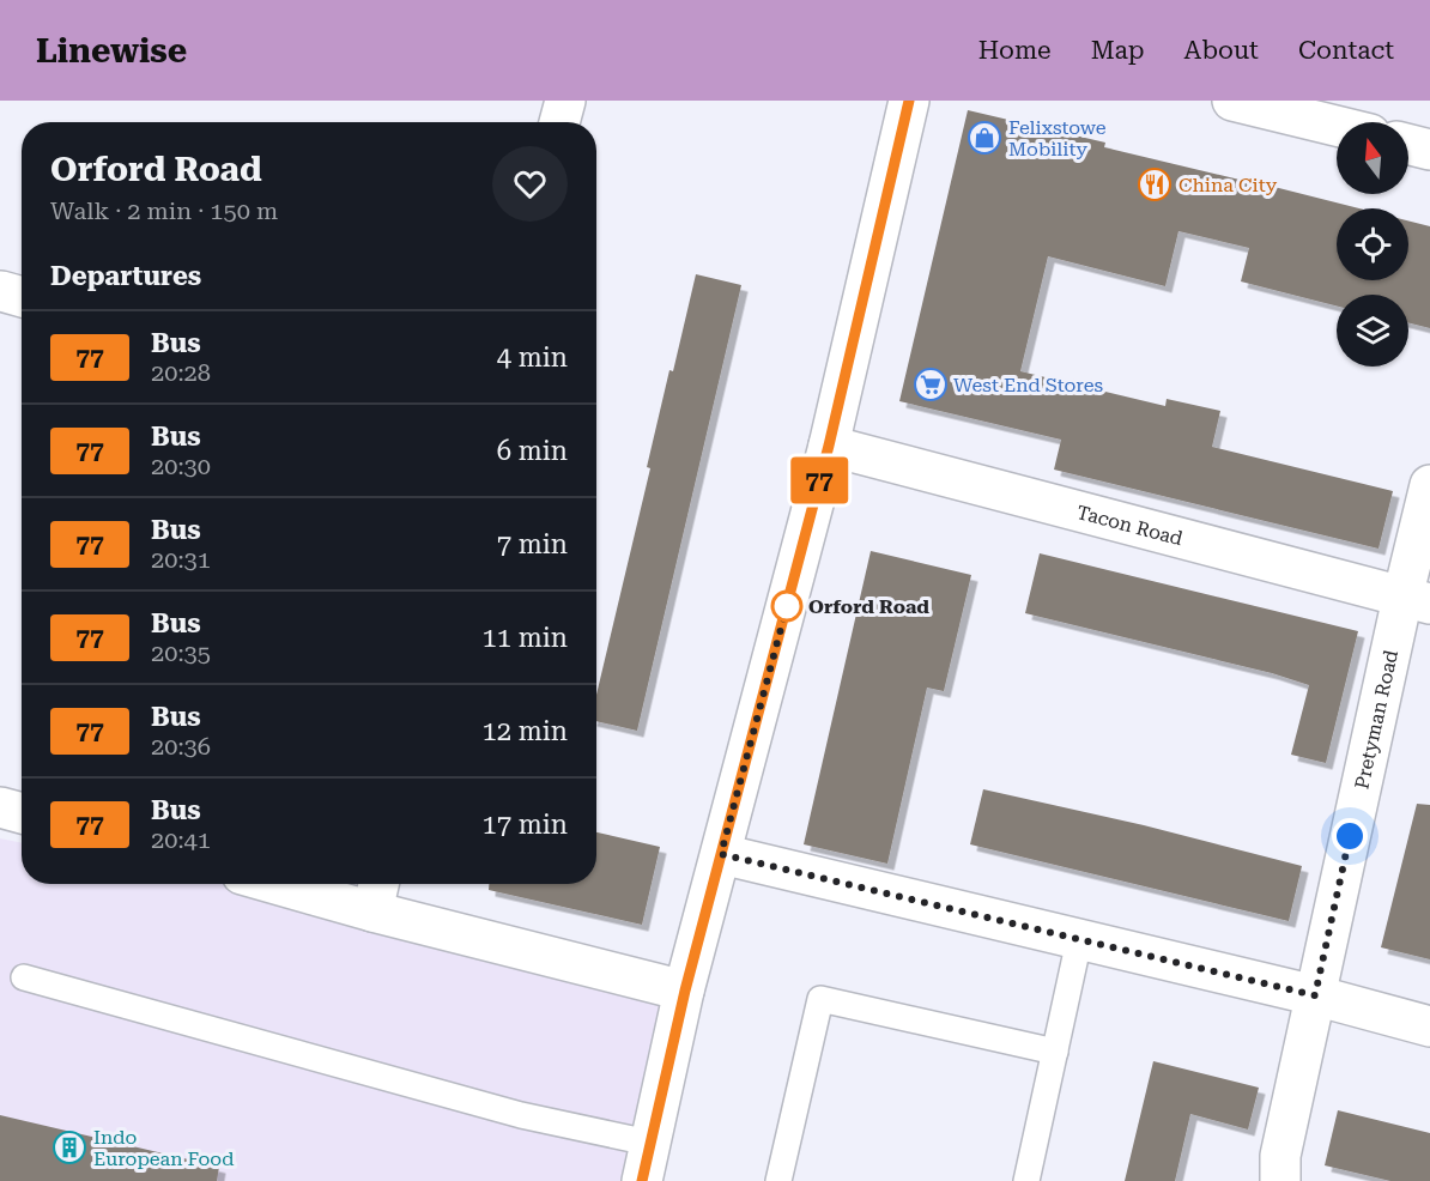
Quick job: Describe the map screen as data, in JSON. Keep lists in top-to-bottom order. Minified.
{"streets":{"street":["Tacon Road","Pretyman Road"]},"crossings":[["Tacon Road","Pretyman Road"]],"places":{"shop":["Felixstowe Mobility"],"restaurant":["China City"],"supermarket":["West End Stores"],"other":["Orford Road"],"building":["Indo European Food"]},"lines":["bus line 77"],"north":"top","page":{"header":"Linewise","nav":["Home","Map","About","Contact"],"on_map":"77","heading":[["Orford Road","Walk · 2 min · 150 m"],"Departures"],"list":[{"mark":"77","name":"Bus","note":"20:28","value":"4 min"},{"mark":"77","name":"Bus","note":"20:30","value":"6 min"},{"mark":"77","name":"Bus","note":"20:31","value":"7 min"},{"mark":"77","name":"Bus","note":"20:35","value":"11 min"},{"mark":"77","name":"Bus","note":"20:36","value":"12 min"},{"mark":"77","name":"Bus","note":"20:41","value":"17 min"}]}}
